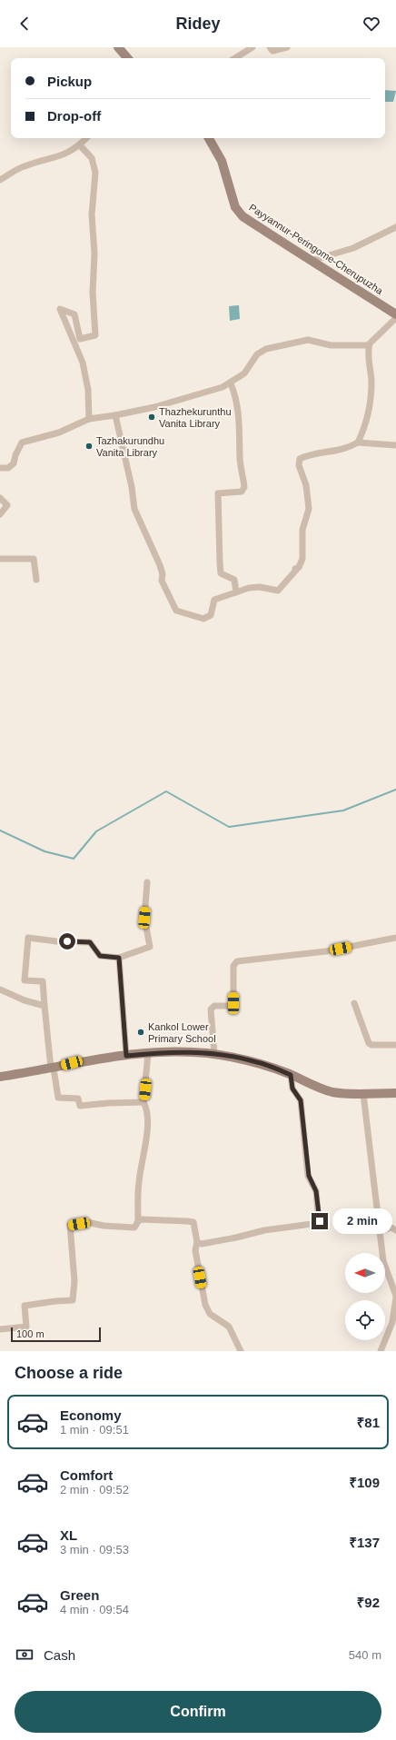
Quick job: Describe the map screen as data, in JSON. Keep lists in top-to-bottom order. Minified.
{"streets":{"main road":["Payyannur-Peringome-Cherupuzha"]},"places":["Thazhekurunthu Vanita Library","Tazhakurundhu Vanita Library","Kankol Lower Primary School"],"scale_bar":"100 m","north":"left","page":{"header":"Ridey","banner":["Pickup","Drop-off"],"bubble":"2 min","scale":"100 m","heading":"Choose a ride","list":[{"name":"Economy","note":"1 min · 09:51","value":"₹81"},{"name":"Comfort","note":"2 min · 09:52","value":"₹109"},{"name":"XL","note":"3 min · 09:53","value":"₹137"},{"name":"Green","note":"4 min · 09:54","value":"₹92"}],"pay":["Cash","540 m"],"buttons":"Confirm"}}
